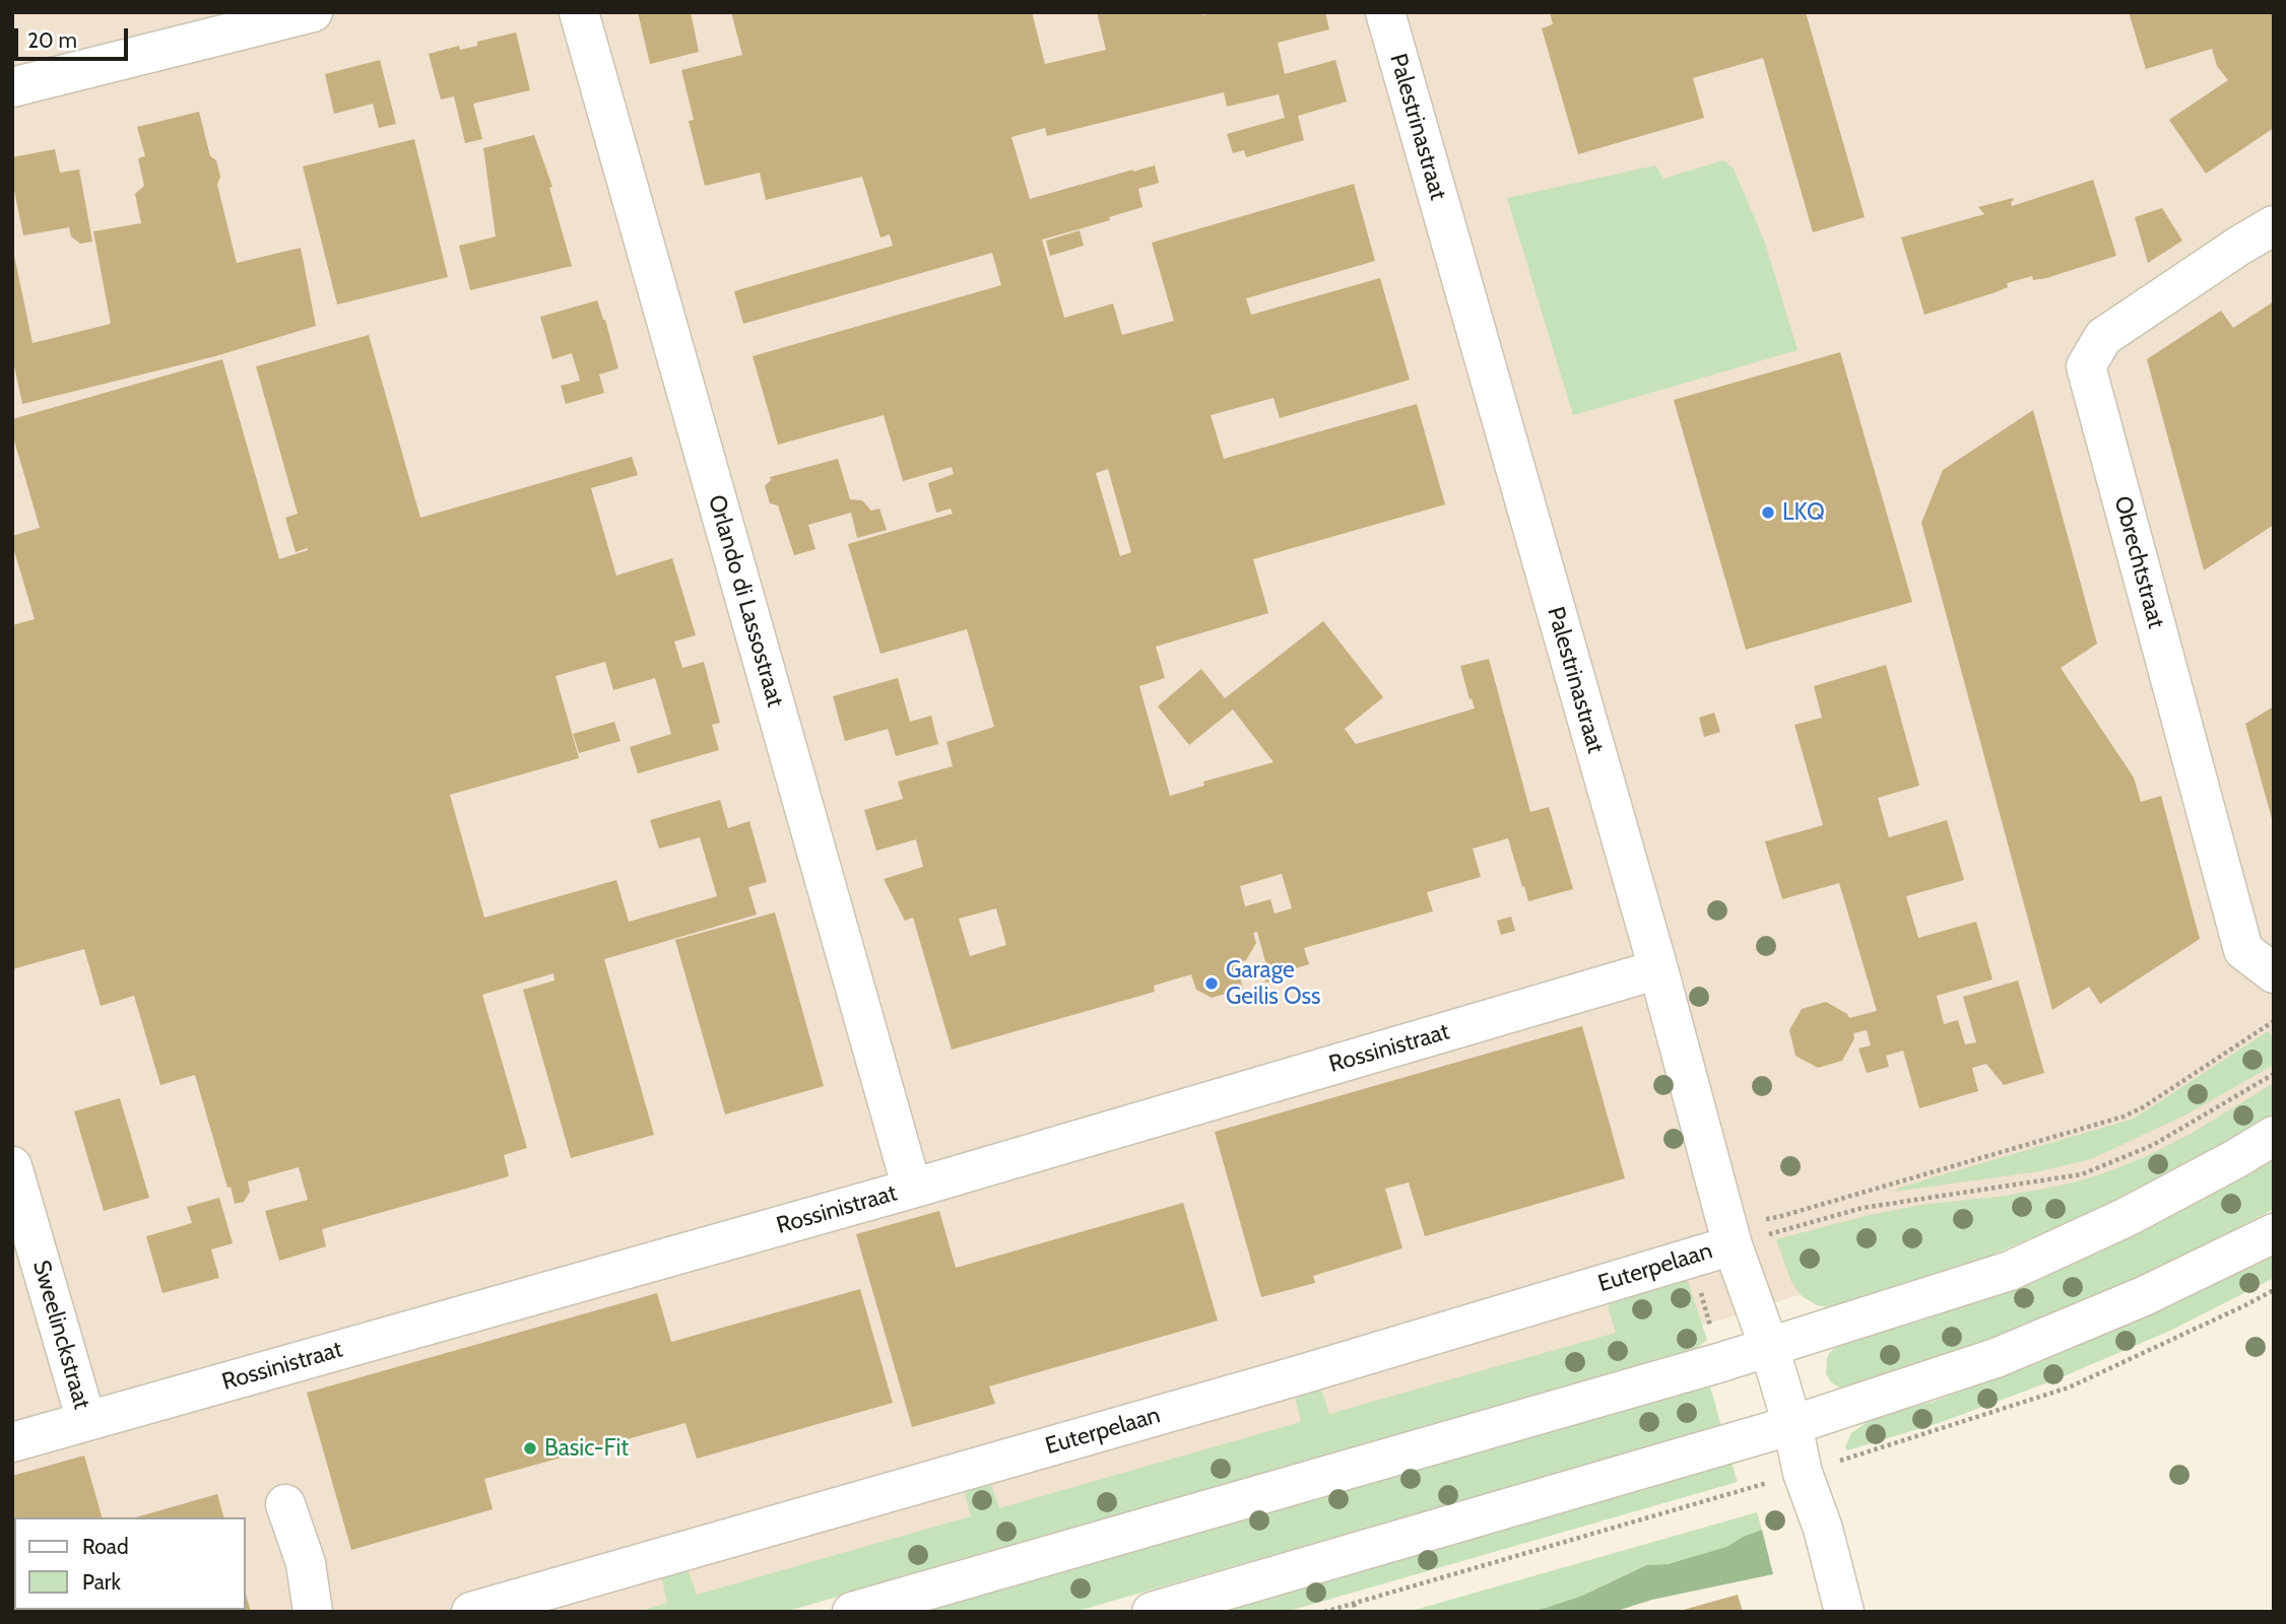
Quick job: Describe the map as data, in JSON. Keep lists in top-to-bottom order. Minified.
{"streets":{"street":["Palestrinastraat","Obrechtstraat","Orlando di Lassostraat","Rossinistraat","Euterpelaan","Sweelinckstraat"]},"crossings":[["Palestrinastraat","Rossinistraat"],["Palestrinastraat","Euterpelaan"],["Orlando di Lassostraat","Rossinistraat"],["Rossinistraat","Sweelinckstraat"]],"places":["LKQ","Garage Geilis Oss","Basic-Fit"],"legend":["Road","Park"],"scale_bar":"20 m"}
